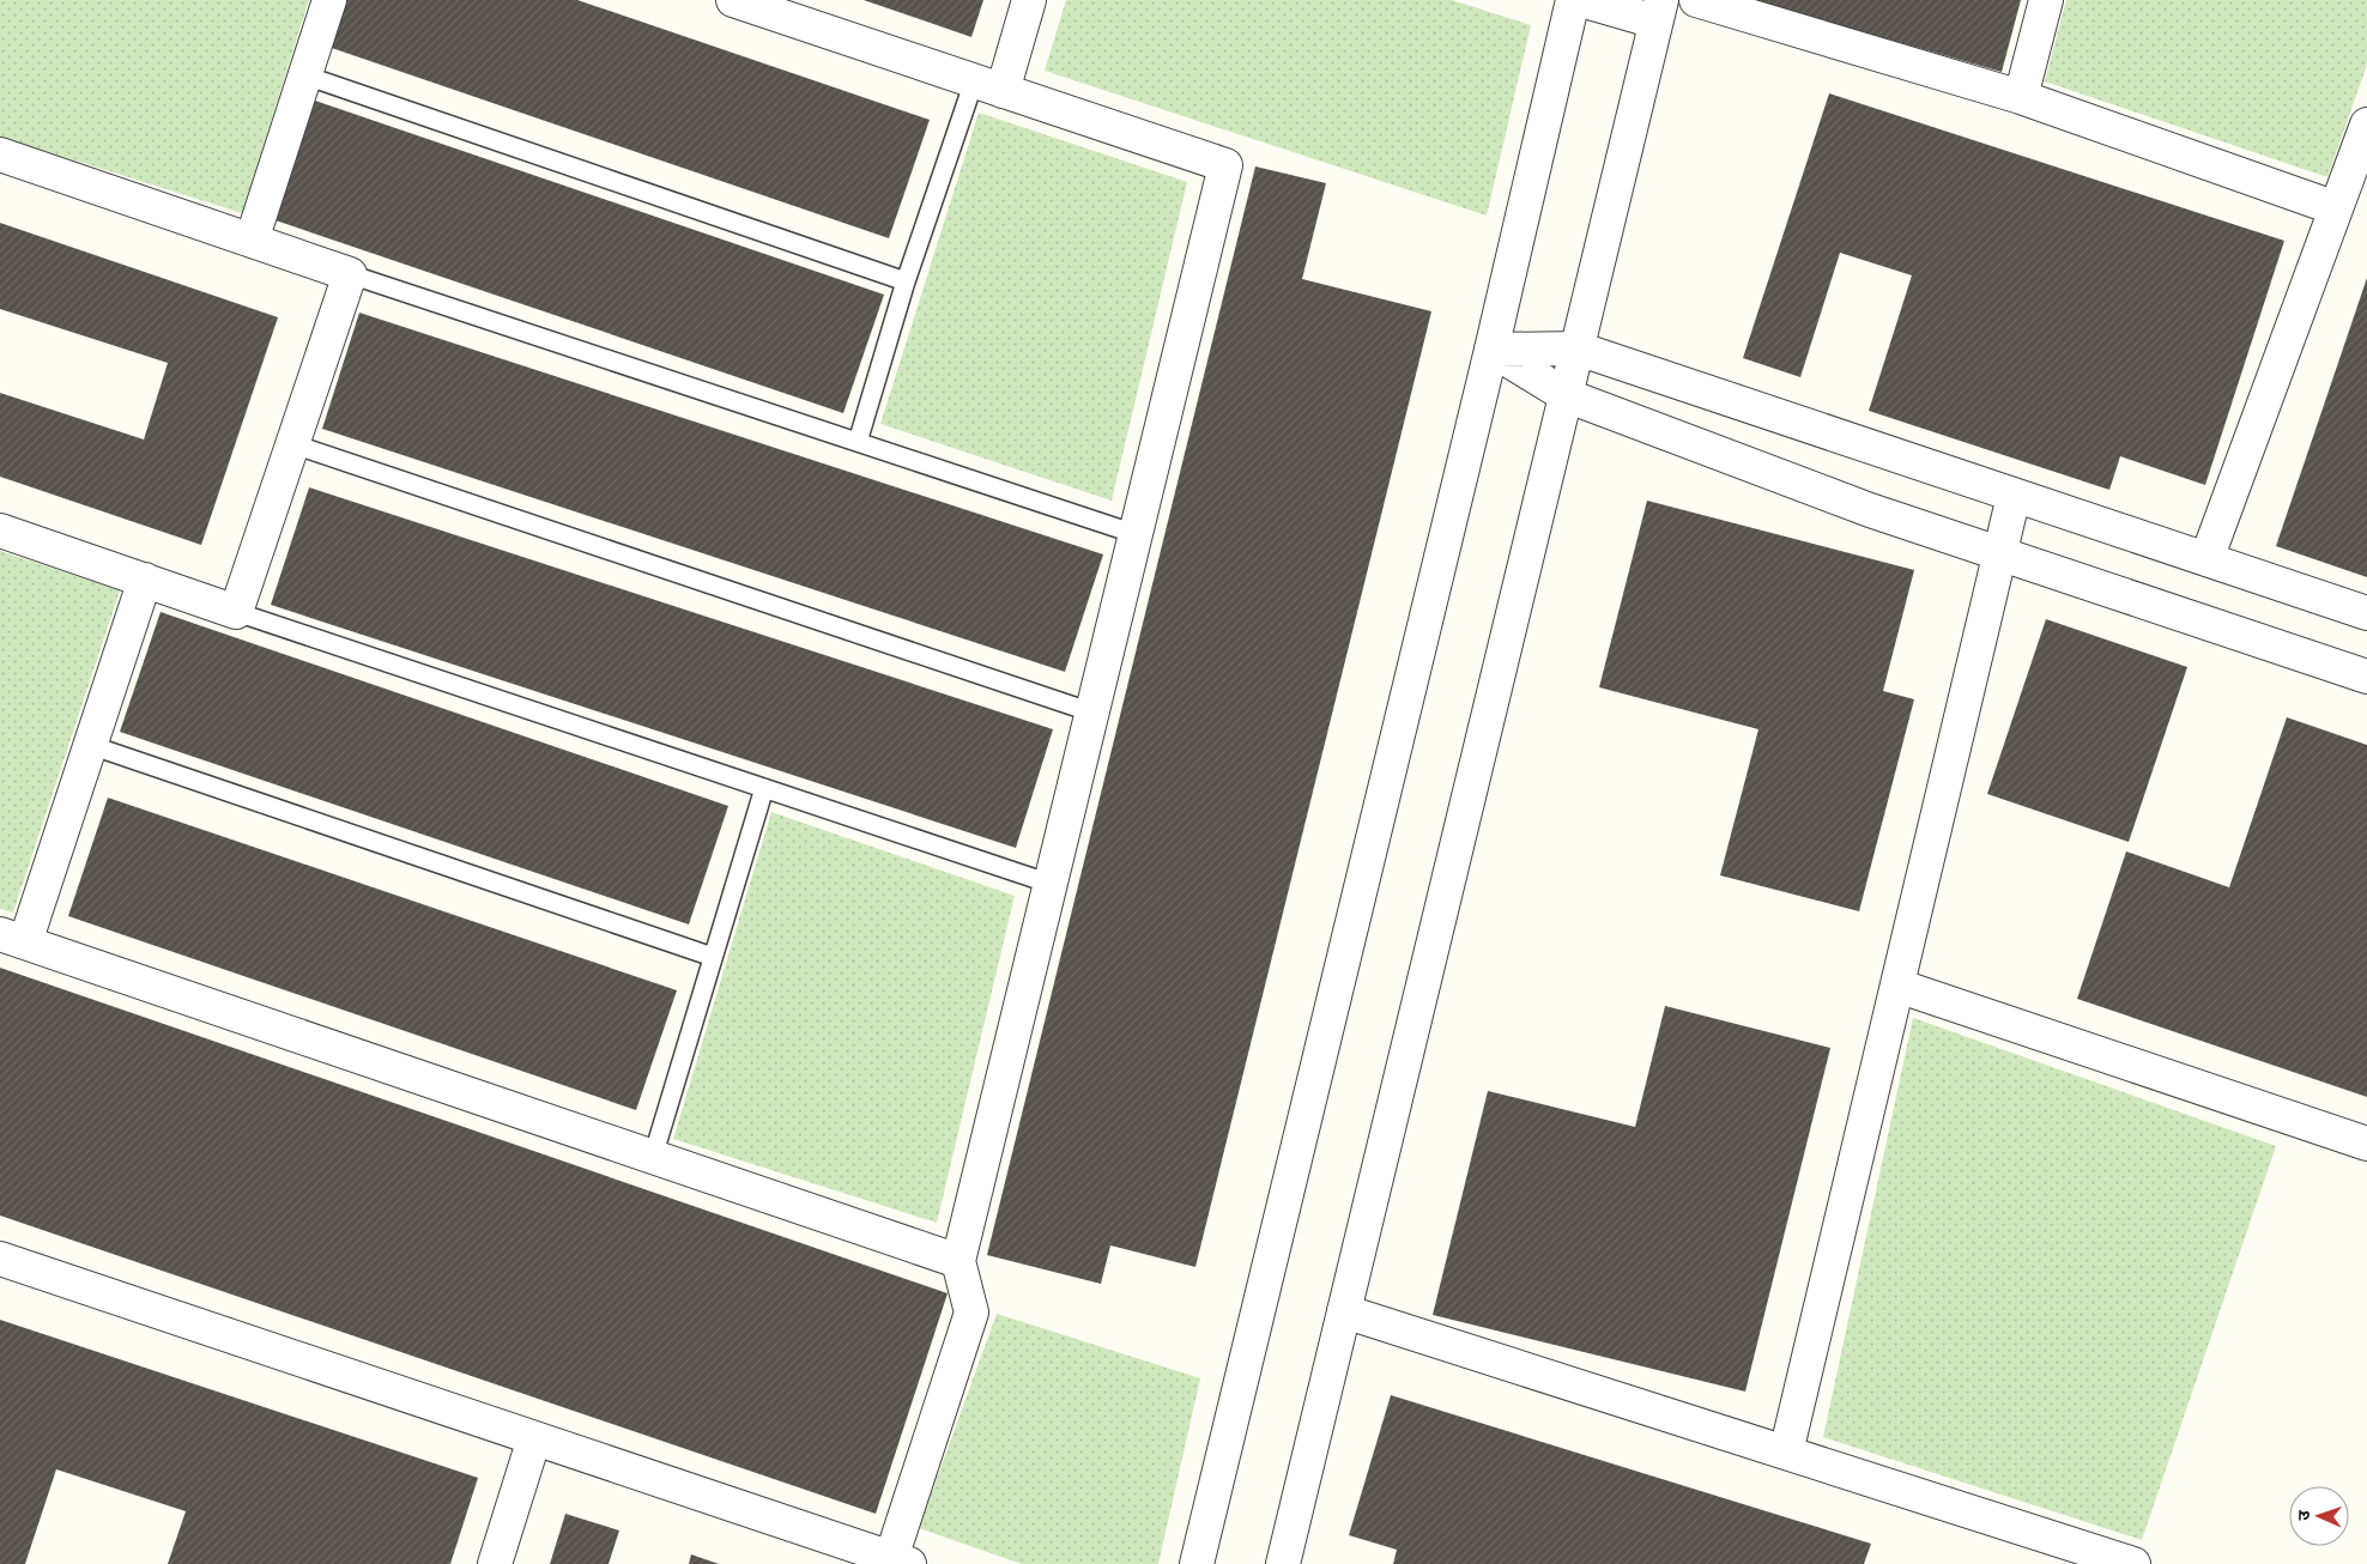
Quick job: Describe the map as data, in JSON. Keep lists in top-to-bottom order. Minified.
{"north":"left"}
